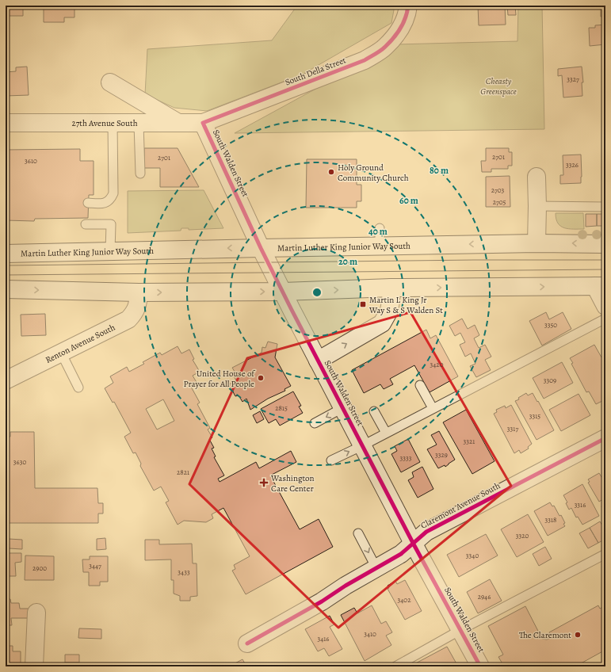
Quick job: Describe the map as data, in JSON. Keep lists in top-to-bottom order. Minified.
{"streets":{"street":["South Della Street","27th Avenue South","South Walden Street","Martin Luther King Junior Way South","Renton Avenue South","Claremont Avenue South"]},"crossings":[["South Della Street","27th Avenue South"],["South Della Street","South Walden Street"],["27th Avenue South","South Walden Street"],["South Walden Street","Martin Luther King Junior Way South"],["South Walden Street","Claremont Avenue South"]],"parks":["Cheasty Greenspace"],"places":{"other":["Holy Ground Community Church","United House of Prayer for All People","The Claremont"],"transit":["Martin L King Jr Way S & S Walden St"],"health":["Washington Care Center"]},"house_numbers":["3327","2701","2701","3610","3326","2703","2705","3350","3420","3309","2815","3315","3317","3321","3329","3333","3630","2821","3316","3318","3320","3340","3447","2900","3433","2946","3402","3410","3416"],"rings":["80 m","60 m","40 m","20 m"]}
